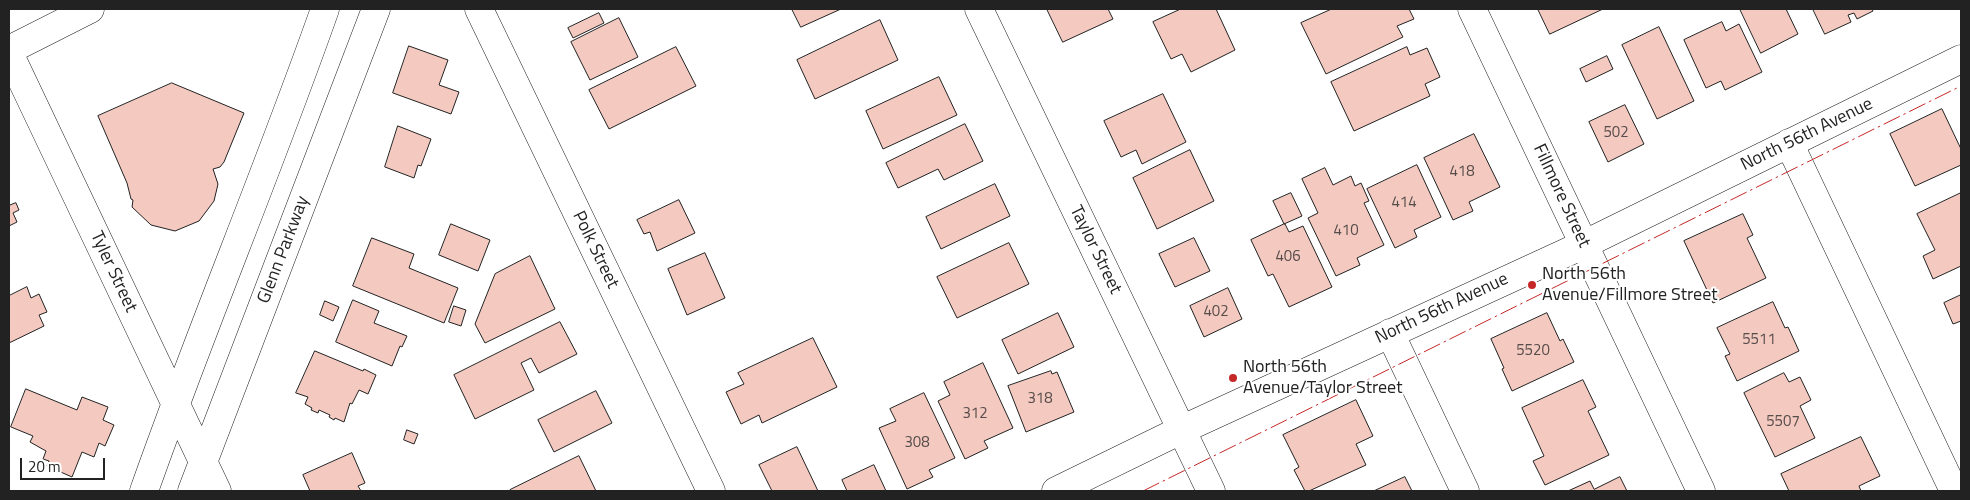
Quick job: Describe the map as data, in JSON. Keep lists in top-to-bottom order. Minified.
{"streets":{"street":["North 56th Avenue","Fillmore Street","Glenn Parkway","Polk Street","Taylor Street","Tyler Street"]},"crossings":[["North 56th Avenue","Fillmore Street"],["North 56th Avenue","Taylor Street"],["Glenn Parkway","Tyler Street"]],"places":["North 56th Avenue/Fillmore Street","North 56th Avenue/Taylor Street"],"house_numbers":["502","418","414","410","406","402","5511","5520","318","312","5507","308"],"scale_bar":"20 m"}
